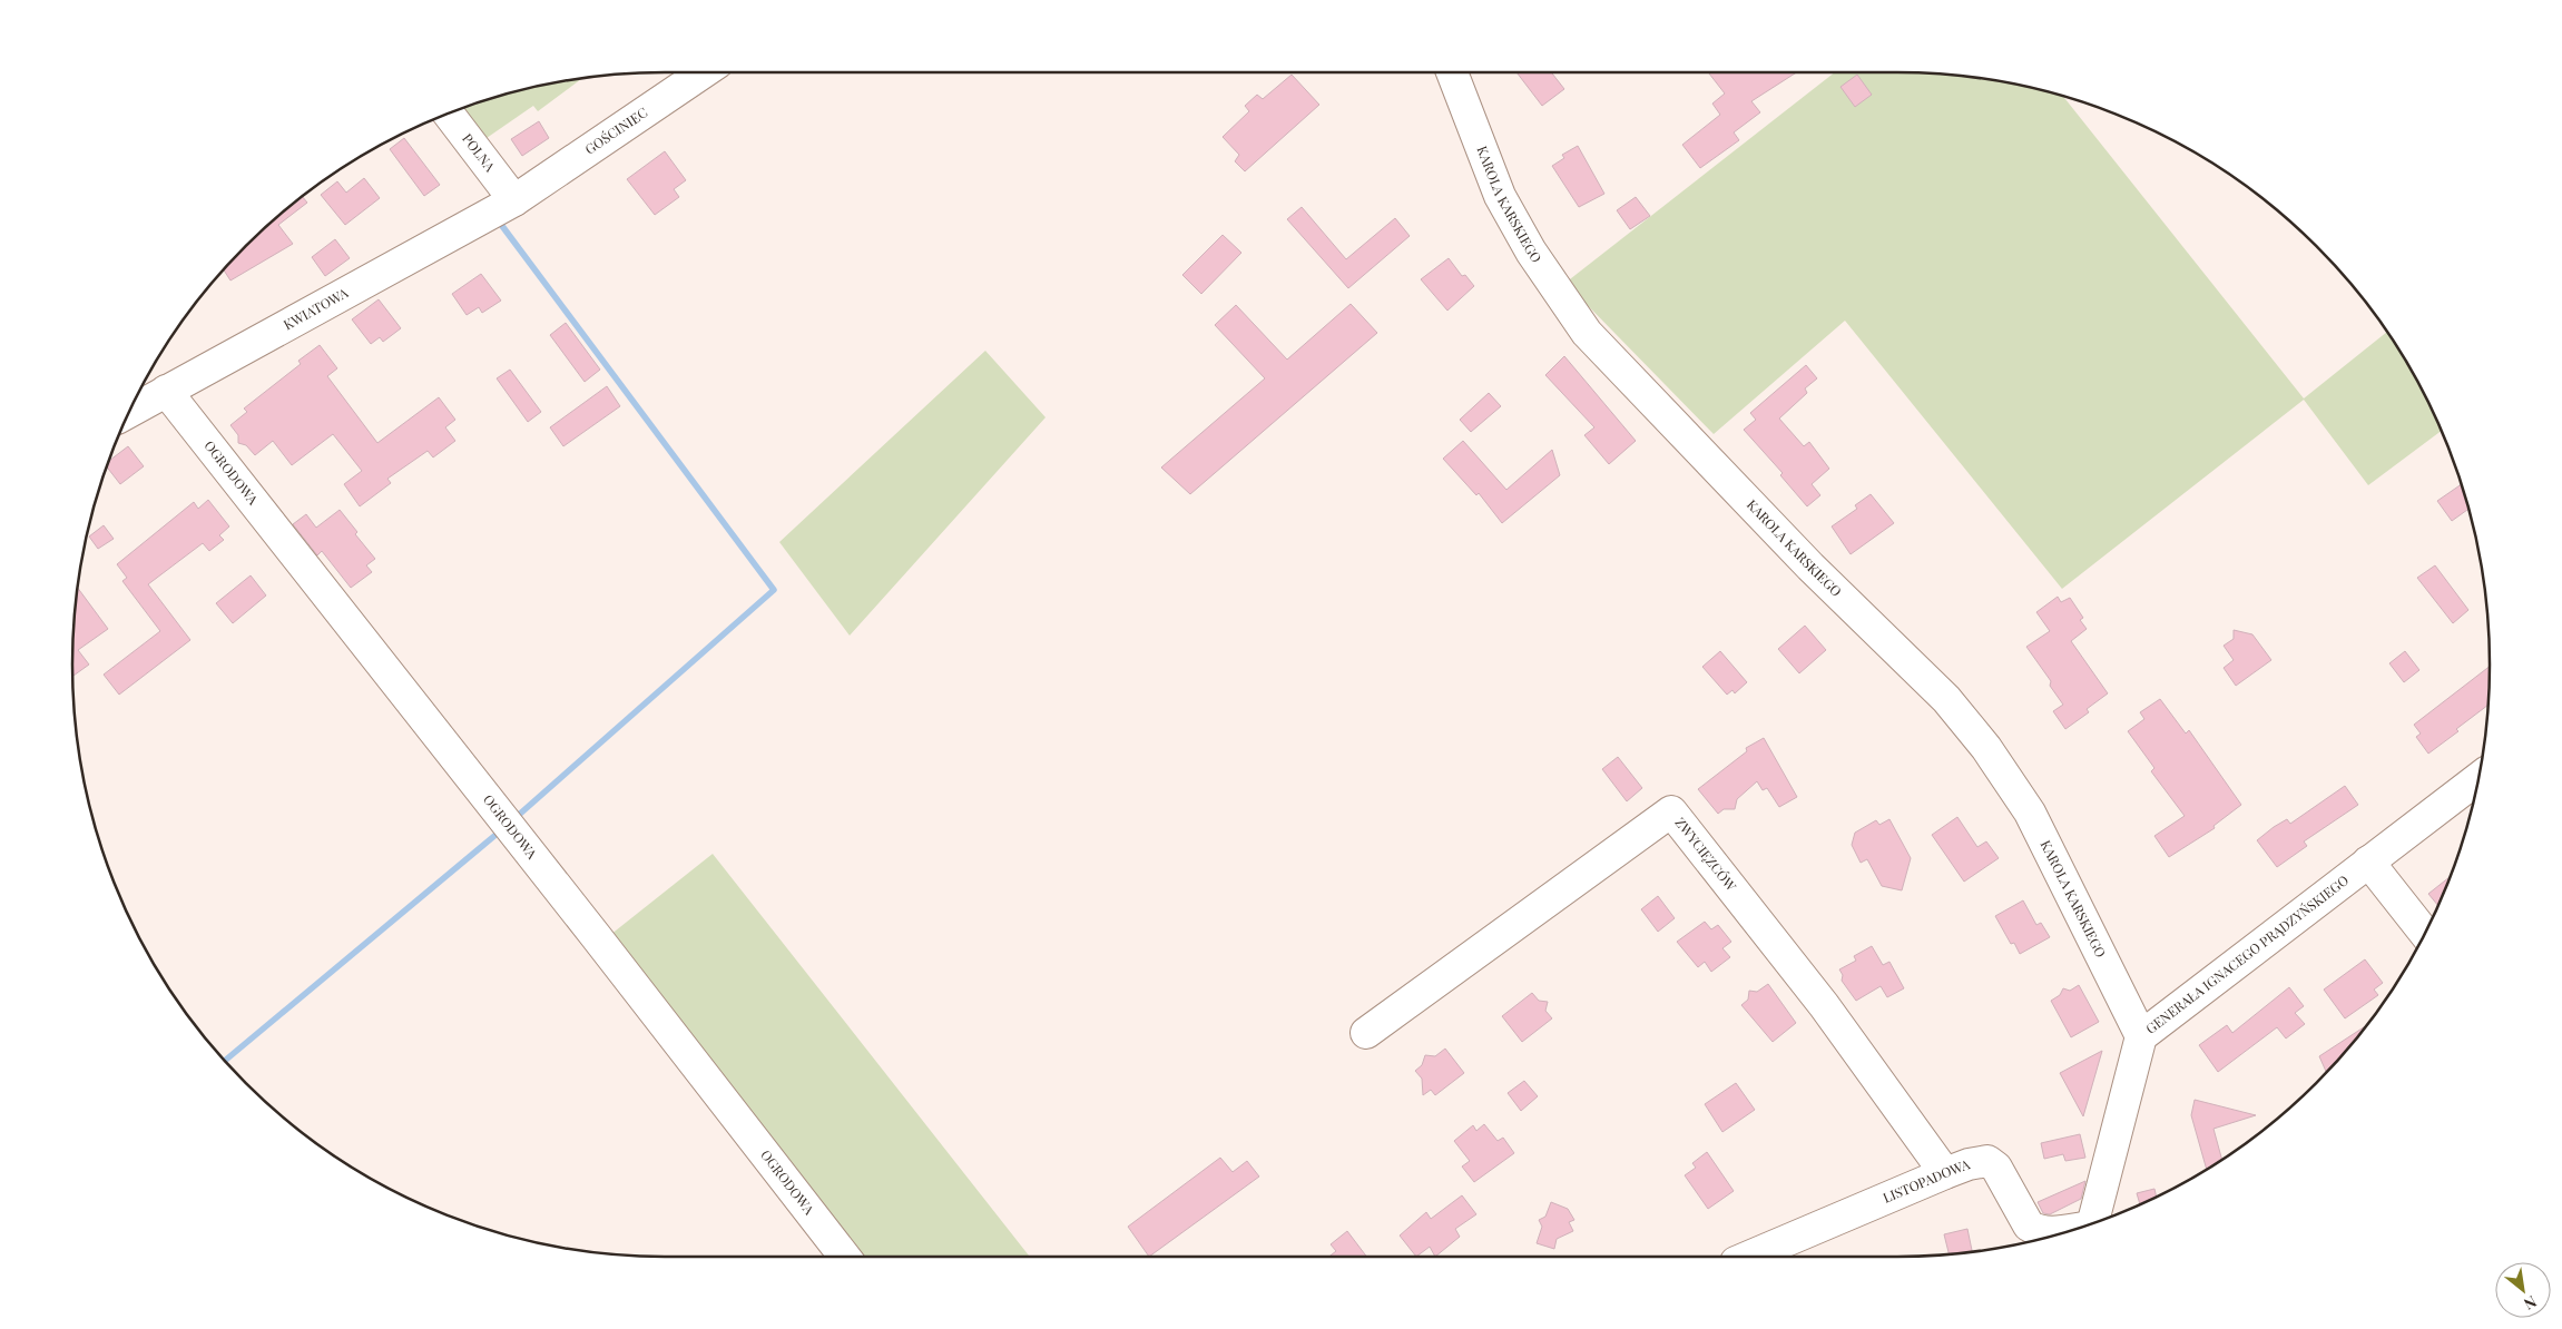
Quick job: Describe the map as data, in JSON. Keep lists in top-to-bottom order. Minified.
{"streets":{"street":["GOŚCINIEC","POLNA","KAROLA KARSKIEGO","KWIATOWA","OGRODOWA","ZWYCIĘZCÓW","GENERAŁA IGNACEGO PRĄDZYŃSKIEGO","LISTOPADOWA"]},"crossings":[["GOŚCINIEC","POLNA"],["GOŚCINIEC","KWIATOWA"],["POLNA","KWIATOWA"],["KAROLA KARSKIEGO","GENERAŁA IGNACEGO PRĄDZYŃSKIEGO"],["KWIATOWA","OGRODOWA"],["ZWYCIĘZCÓW","LISTOPADOWA"]],"north":"bottom right"}
